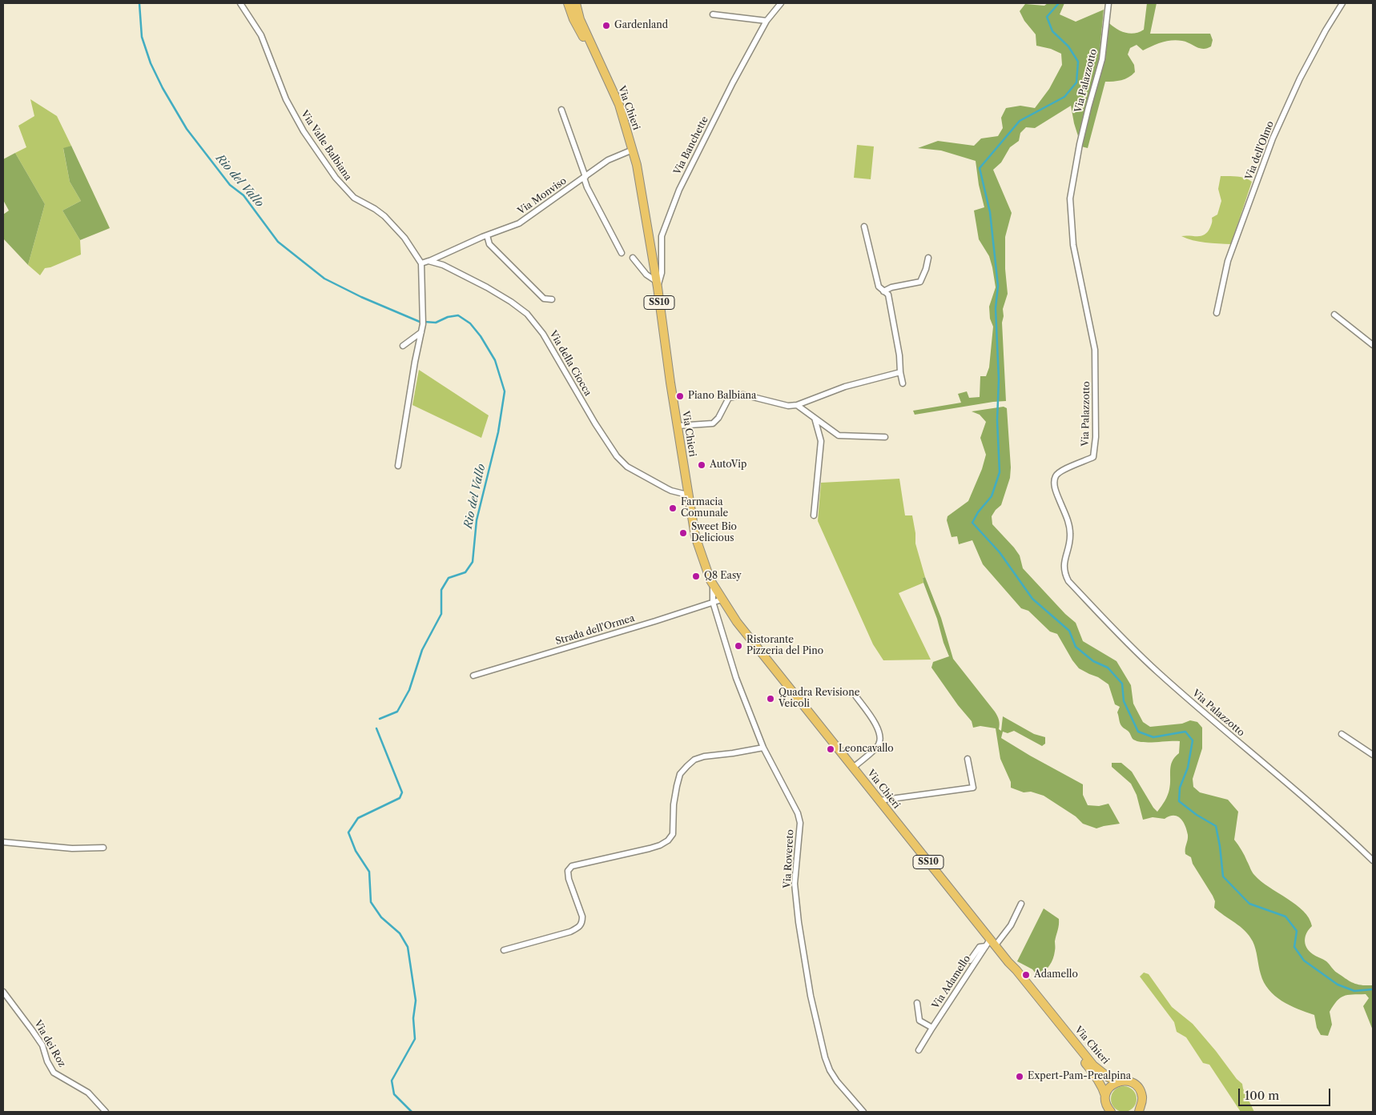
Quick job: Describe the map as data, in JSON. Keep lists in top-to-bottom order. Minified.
{"streets":{"main road":["Via Chieri","SS10"],"street":["Via Palazzotto","Via Valle Balbiana","Via Banchette","Via dell'Olmo","Via Monviso","Via della Ciocca","Strada dell'Ormea","Via Rovereto","Via Adamello","Via dei Roz"]},"crossings":[["Via Chieri","Via Banchette"],["Via Chieri","Via Monviso"],["Via Chieri","Via della Ciocca"],["Via Chieri","Strada dell'Ormea"],["Via Chieri","Via Rovereto"],["Via Chieri","Via Adamello"],["Via Monviso","Via della Ciocca"],["Strada dell'Ormea","Via Rovereto"]],"water":["Rio del Vallo"],"places":["Gardenland","Piano Balbiana","AutoVip","Farmacia Comunale","Sweet Bio Delicious","Q8 Easy","Ristorante Pizzeria del Pino","Quadra Revisione Veicoli","Leoncavallo","Adamello","Expert-Pam-Prealpina"],"scale_bar":"100 m"}
